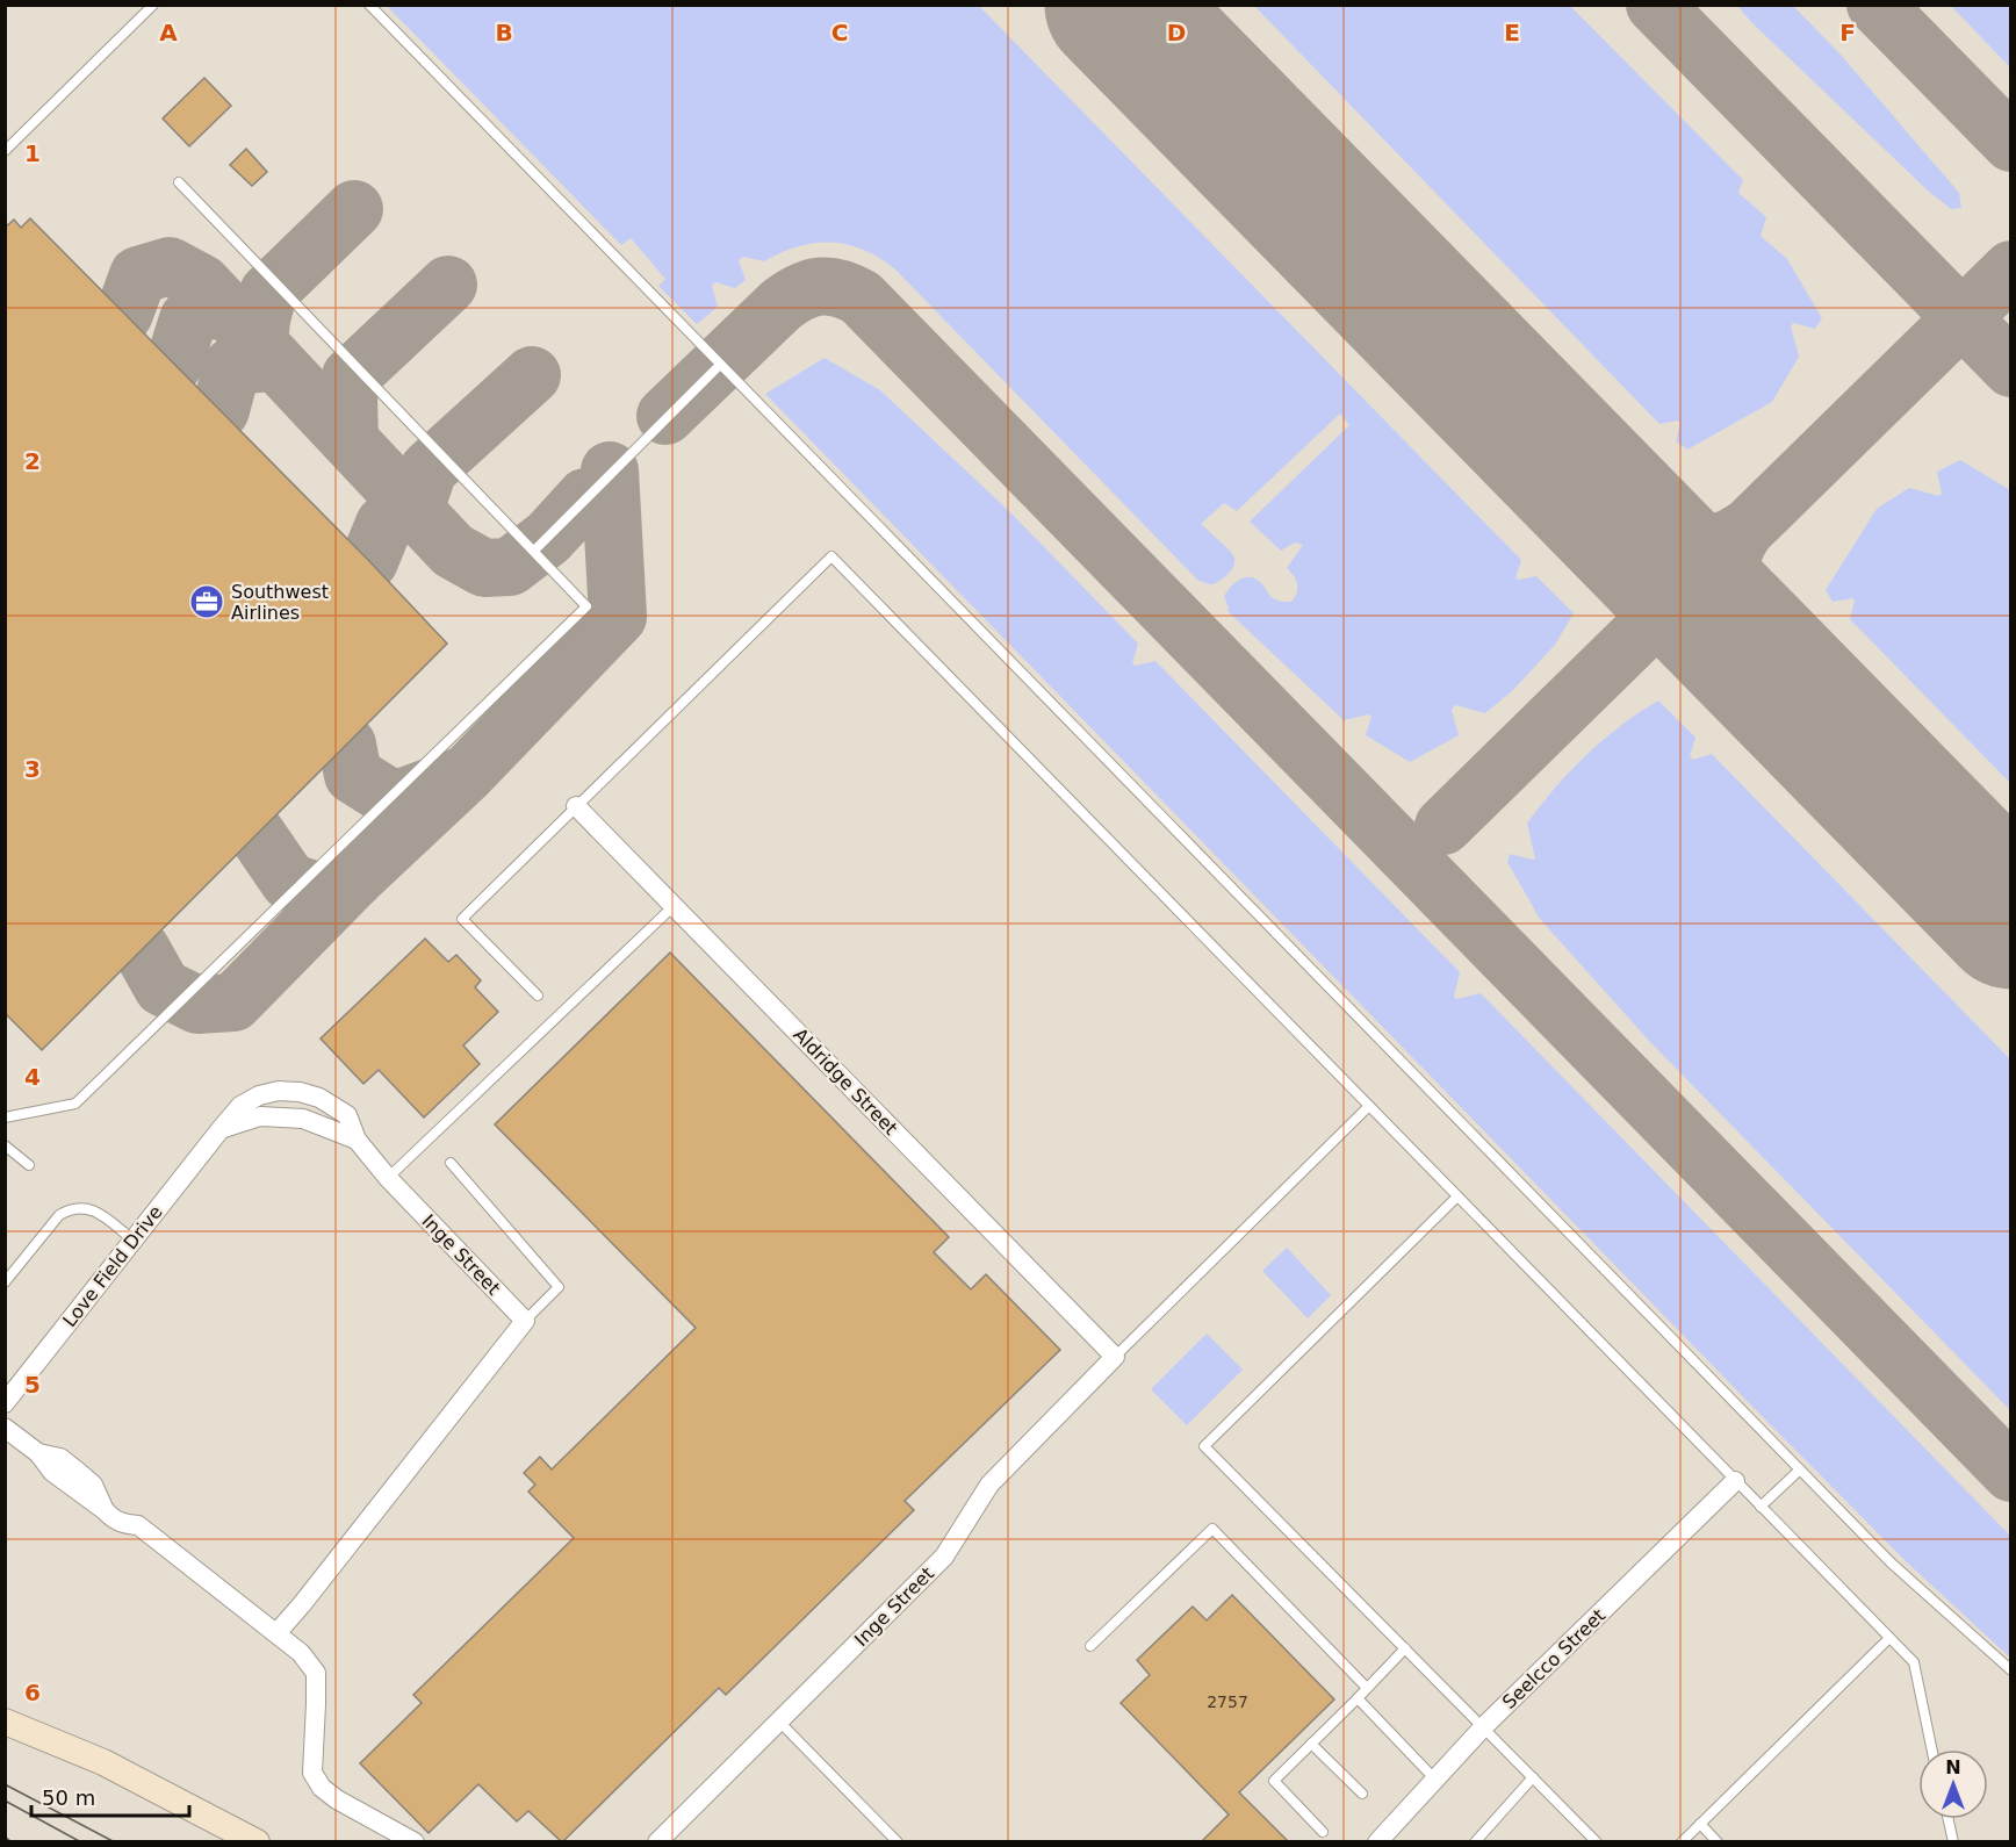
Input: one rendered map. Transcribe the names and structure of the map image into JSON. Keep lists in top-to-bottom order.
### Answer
{
  "streets": {
    "street": [
      "Aldridge Street",
      "Inge Street",
      "Love Field Drive",
      "Seelcco Street"
    ]
  },
  "crossings": [
    ["Aldridge Street", "Inge Street"],
    ["Inge Street", "Love Field Drive"]
  ],
  "places": {
    "office": ["Southwest Airlines"]
  },
  "house_numbers": ["2757"],
  "scale_bar": "50 m",
  "north": "top",
  "grid": {
    "columns": [
      "A",
      "B",
      "C",
      "D",
      "E",
      "F"
    ],
    "rows": [
      "1",
      "2",
      "3",
      "4",
      "5",
      "6"
    ]
  }
}
